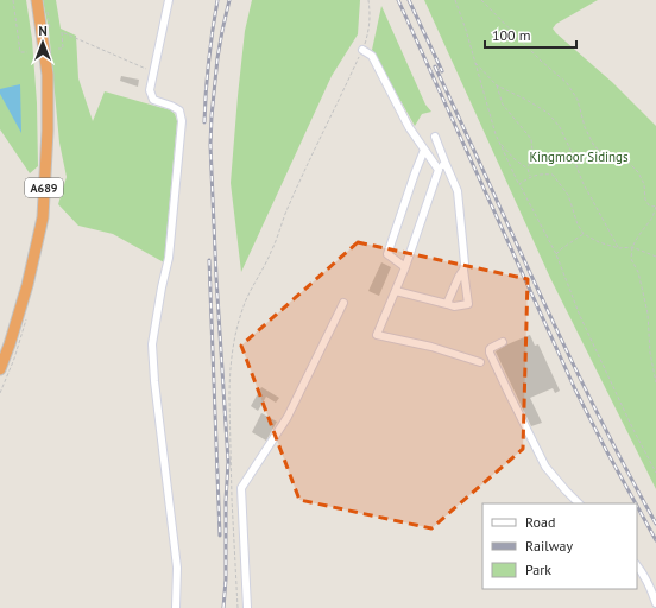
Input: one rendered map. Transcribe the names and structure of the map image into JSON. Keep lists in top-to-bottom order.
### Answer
{
  "streets": {
    "highway": ["A689"]
  },
  "parks": ["Kingmoor Sidings"],
  "legend": ["Road", "Railway", "Park"],
  "scale_bar": "100 m",
  "north": "top"
}
